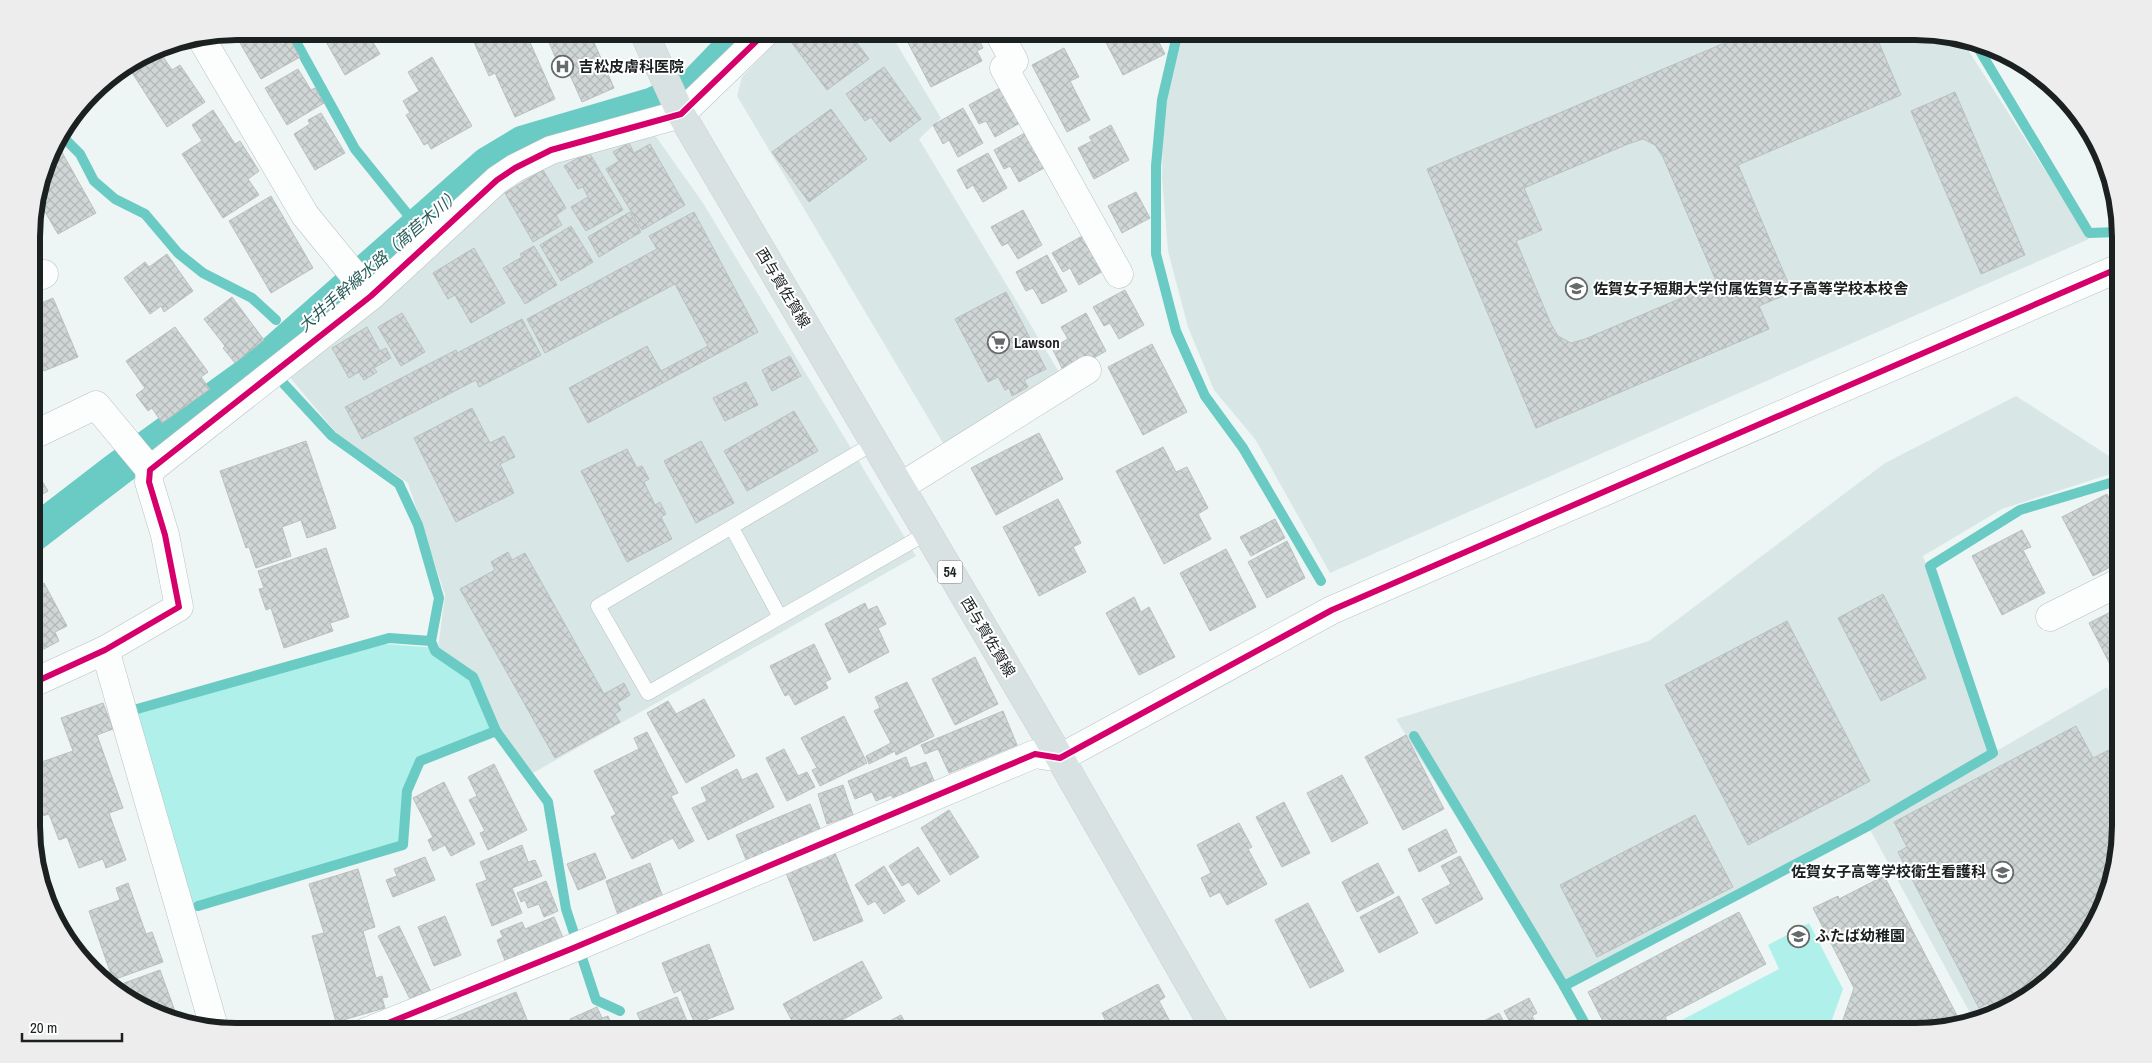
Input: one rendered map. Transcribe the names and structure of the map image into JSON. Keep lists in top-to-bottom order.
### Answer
{
  "streets": {
    "main road": ["西与賀佐賀線", "54"]
  },
  "crossings": [
    ["西与賀佐賀線", "54"]
  ],
  "water": ["大井手幹線水路（萵苣木川）"],
  "places": {
    "hospital": ["吉松皮膚科医院"],
    "school or university": ["佐賀女子短期大学付属佐賀女子高等学校本校舎", "佐賀女子高等学校衛生看護科", "ふたば幼稚園"],
    "supermarket": ["Lawson"]
  },
  "scale_bar": "20 m"
}
